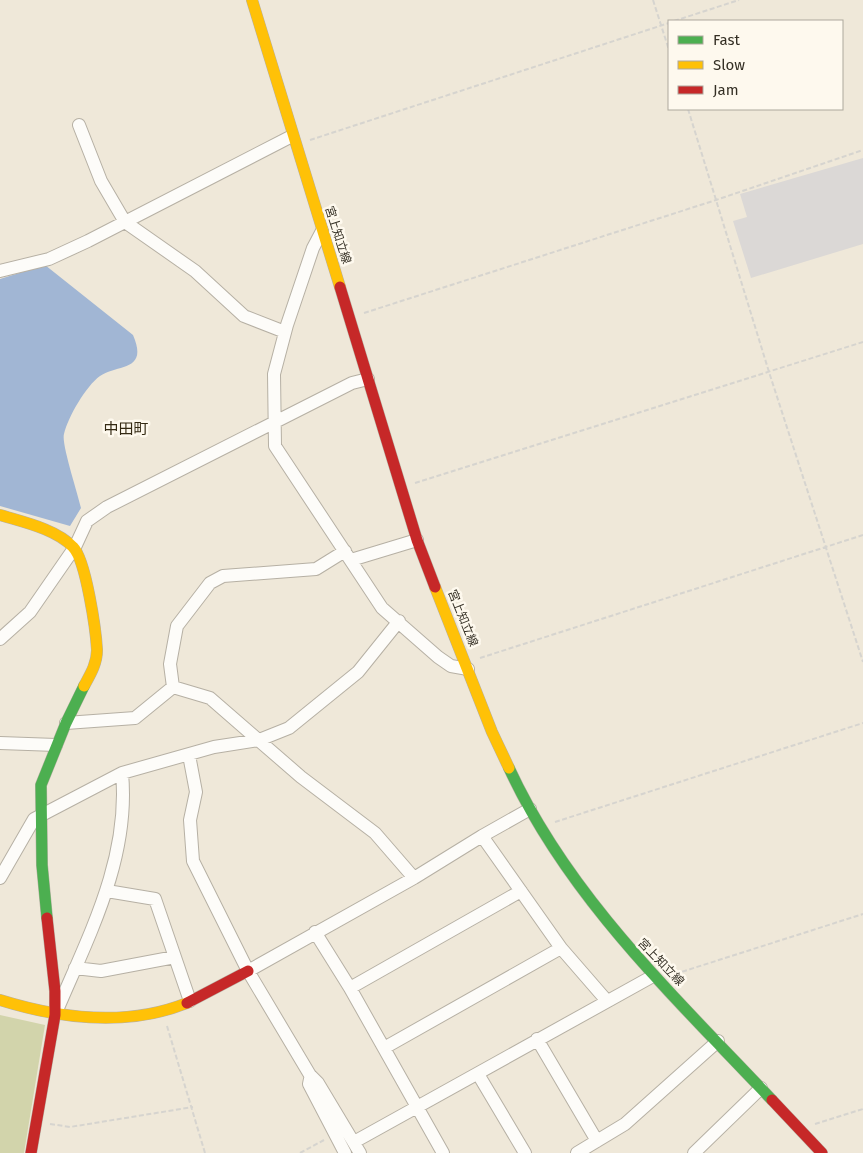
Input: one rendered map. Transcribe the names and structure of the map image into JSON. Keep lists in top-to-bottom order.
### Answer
{
  "streets": {
    "main road": ["宮上知立線"]
  },
  "districts": ["中田町"],
  "legend": ["Fast", "Slow", "Jam"]
}
